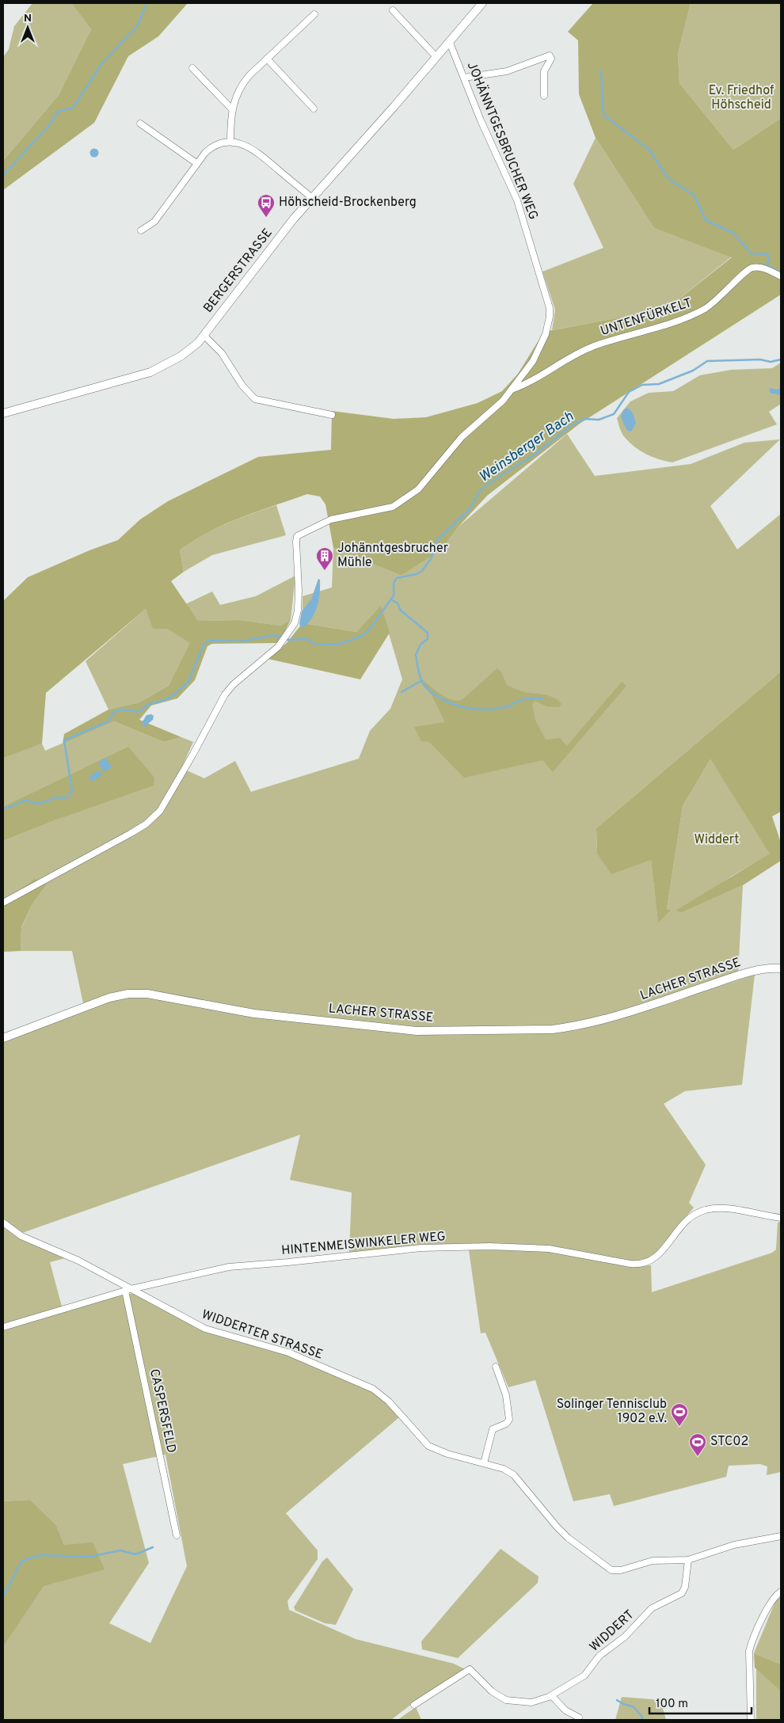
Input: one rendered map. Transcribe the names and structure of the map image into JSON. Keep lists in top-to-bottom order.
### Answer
{
  "streets": {
    "street": [
      "JOHÄNNTGESBRUCHER WEG",
      "BERGERSTRASSE",
      "UNTENFÜRKELT",
      "LACHER STRASSE",
      "HINTENMEISWINKELER WEG",
      "WIDDERTER STRASSE",
      "CASPERSFELD",
      "WIDDERT"
    ]
  },
  "crossings": [
    ["JOHÄNNTGESBRUCHER WEG", "BERGERSTRASSE"],
    ["JOHÄNNTGESBRUCHER WEG", "UNTENFÜRKELT"],
    ["HINTENMEISWINKELER WEG", "WIDDERTER STRASSE"],
    ["HINTENMEISWINKELER WEG", "CASPERSFELD"],
    ["WIDDERTER STRASSE", "CASPERSFELD"],
    ["WIDDERTER STRASSE", "WIDDERT"]
  ],
  "water": ["Weinsberger Bach"],
  "parks": ["Ev. Friedhof Höhscheid", "Widdert"],
  "places": {
    "bus stop": ["Höhscheid-Brockenberg"],
    "building": ["Johänntgesbrucher Mühle"],
    "sports": ["Solinger Tennisclub 1902 e.V.", "STC02"]
  },
  "scale_bar": "100 m",
  "north": "top"
}
